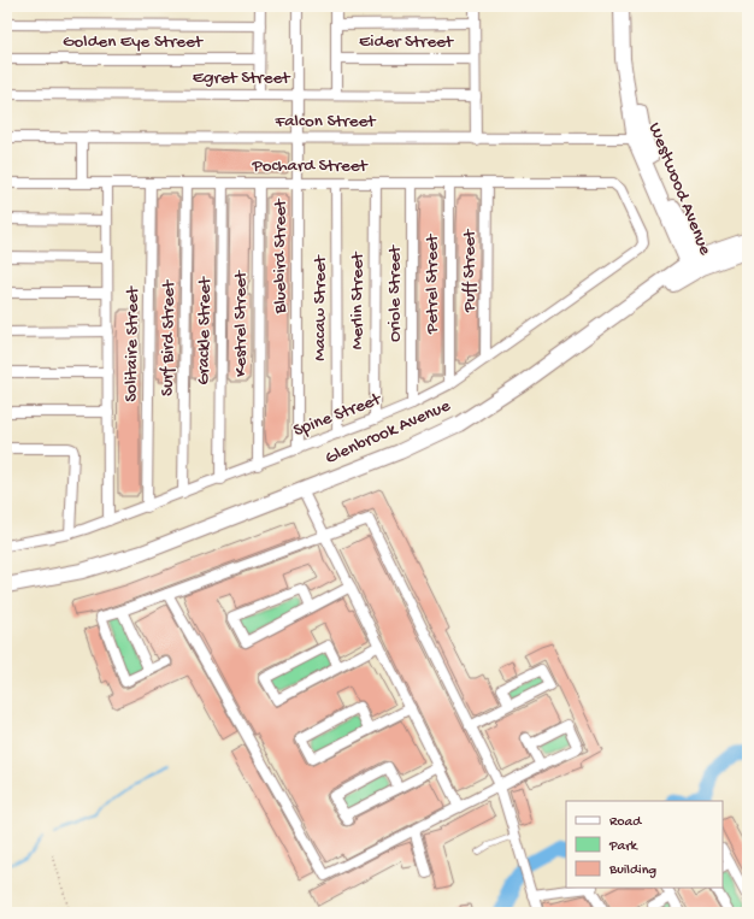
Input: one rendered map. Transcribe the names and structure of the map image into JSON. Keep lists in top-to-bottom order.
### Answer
{
  "streets": {
    "street": [
      "Golden Eye Street",
      "Eider Street",
      "Egret Street",
      "Falcon Street",
      "Pochard Street",
      "Westwood Avenue",
      "Bluebird Street",
      "Puff Street",
      "Petrel Street",
      "Oriole Street",
      "Merlin Street",
      "Macaw Street",
      "Kestrel Street",
      "Grackle Street",
      "Surf Bird Street",
      "Solitaire Street",
      "Spine Street",
      "Glenbrook Avenue"
    ]
  },
  "crossings": [
    ["Egret Street", "Bluebird Street"],
    ["Falcon Street", "Westwood Avenue"],
    ["Falcon Street", "Bluebird Street"],
    ["Pochard Street", "Bluebird Street"],
    ["Pochard Street", "Puff Street"],
    ["Pochard Street", "Petrel Street"],
    ["Pochard Street", "Oriole Street"],
    ["Pochard Street", "Merlin Street"],
    ["Pochard Street", "Macaw Street"],
    ["Pochard Street", "Kestrel Street"],
    ["Pochard Street", "Grackle Street"],
    ["Pochard Street", "Surf Bird Street"],
    ["Pochard Street", "Solitaire Street"],
    ["Pochard Street", "Spine Street"],
    ["Westwood Avenue", "Glenbrook Avenue"],
    ["Bluebird Street", "Spine Street"],
    ["Puff Street", "Spine Street"],
    ["Petrel Street", "Spine Street"],
    ["Oriole Street", "Spine Street"],
    ["Merlin Street", "Spine Street"],
    ["Macaw Street", "Spine Street"],
    ["Kestrel Street", "Spine Street"],
    ["Grackle Street", "Spine Street"],
    ["Surf Bird Street", "Spine Street"],
    ["Solitaire Street", "Spine Street"]
  ],
  "legend": ["Road", "Park", "Building"]
}
